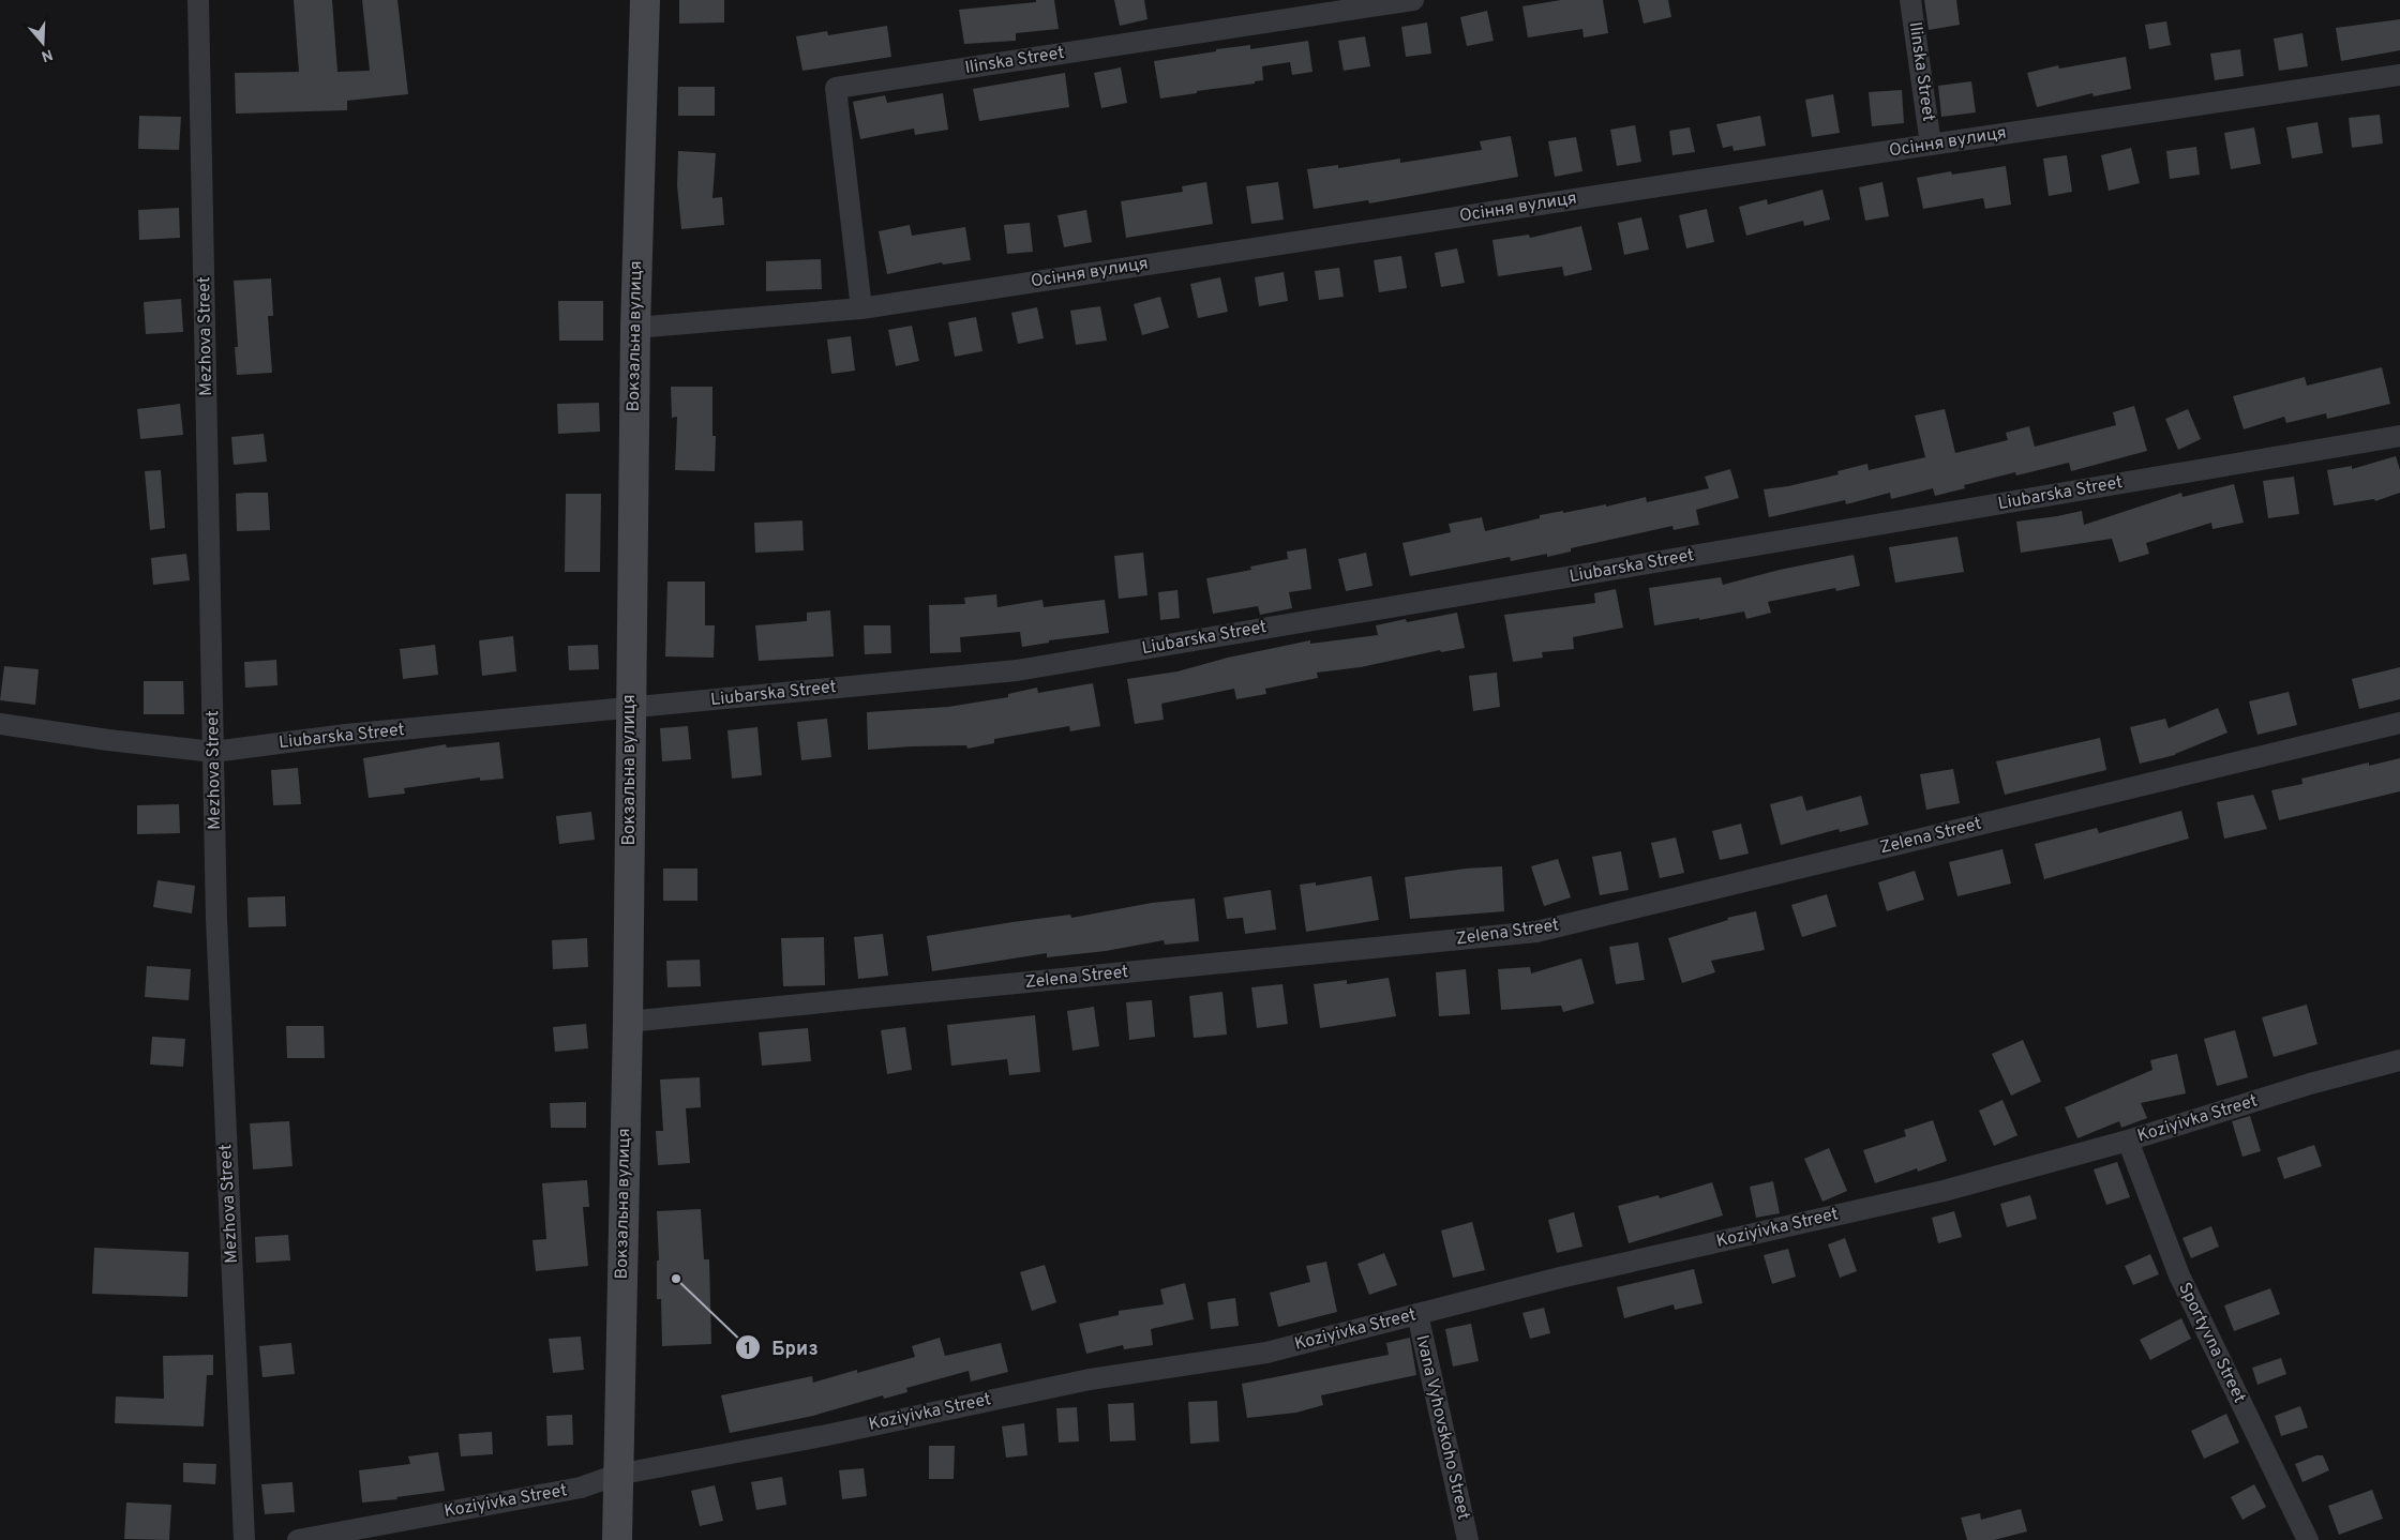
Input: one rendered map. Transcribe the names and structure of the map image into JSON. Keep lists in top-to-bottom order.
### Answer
{
  "streets": {
    "main road": ["Вокзальна вулиця"],
    "street": [
      "Ilinska Street",
      "Осіння вулиця",
      "Mezhova Street",
      "Liubarska Street",
      "Zelena Street",
      "Koziyivka Street",
      "Sportyvna Street",
      "Ivana Vyhovskoho Street"
    ]
  },
  "crossings": [
    ["Ilinska Street", "Осіння вулиця"],
    ["Осіння вулиця", "Вокзальна вулиця"],
    ["Mezhova Street", "Liubarska Street"],
    ["Вокзальна вулиця", "Liubarska Street"],
    ["Вокзальна вулиця", "Zelena Street"],
    ["Вокзальна вулиця", "Koziyivka Street"],
    ["Koziyivka Street", "Sportyvna Street"],
    ["Koziyivka Street", "Ivana Vyhovskoho Street"]
  ],
  "places": ["Бриз"],
  "north": "bottom"
}
